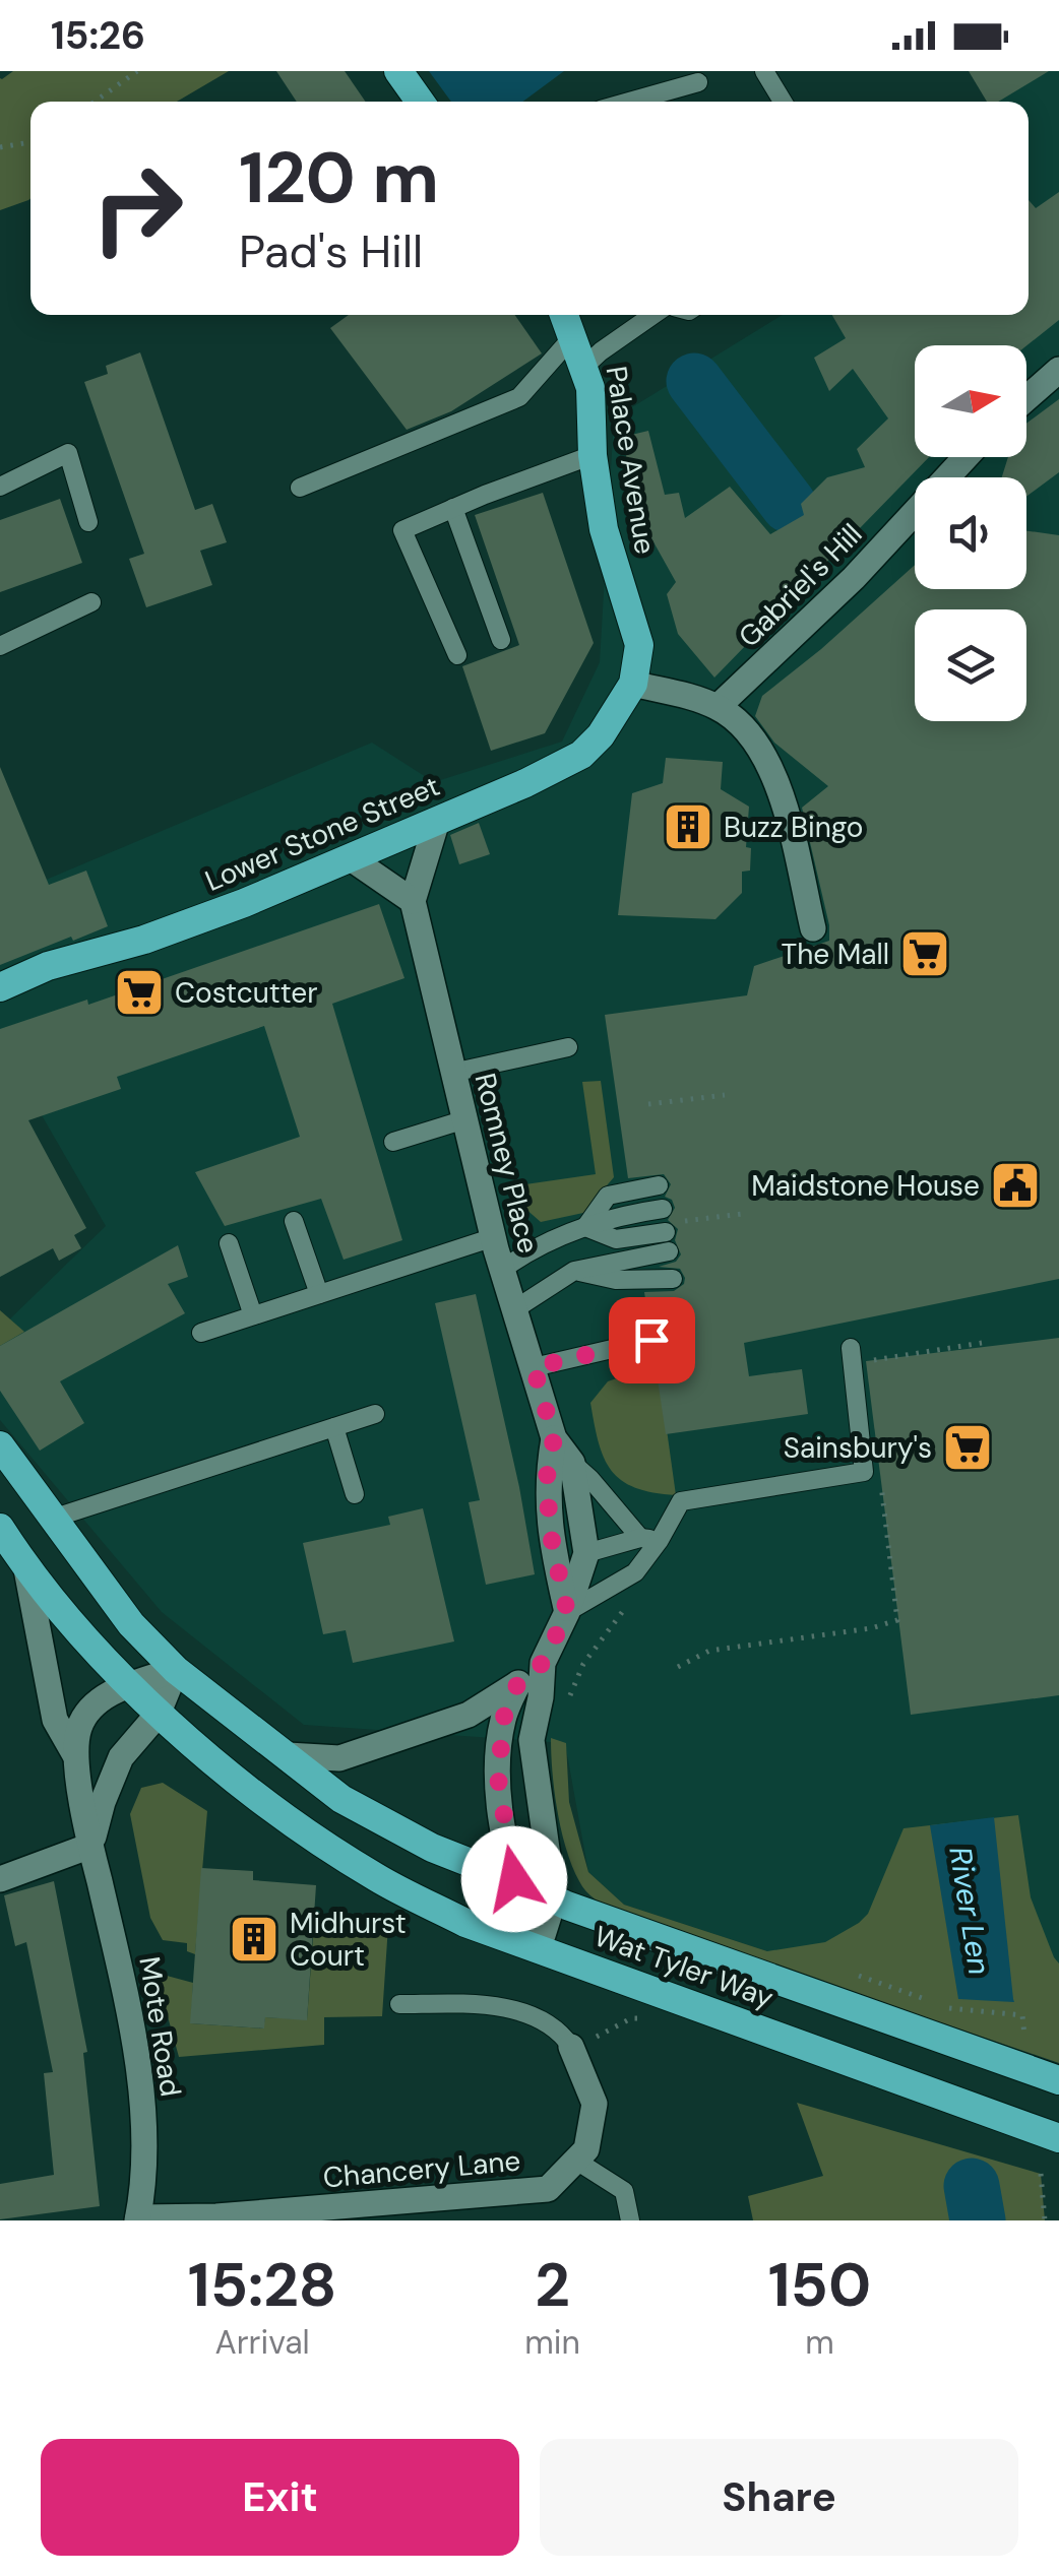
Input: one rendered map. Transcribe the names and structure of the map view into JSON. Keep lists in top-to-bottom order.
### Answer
{
  "streets": {
    "highway": [
      "Palace Avenue",
      "Lower Stone Street",
      "Wat Tyler Way",
      "Mote Road"
    ],
    "street": ["Gabriel's Hill", "Romney Place", "Chancery Lane"]
  },
  "crossings": [
    ["Palace Avenue", "Lower Stone Street"],
    ["Lower Stone Street", "Romney Place"],
    ["Romney Place", "Wat Tyler Way"],
    ["Wat Tyler Way", "Mote Road"],
    ["Mote Road", "Chancery Lane"]
  ],
  "water": ["River Len"],
  "places": {
    "building": ["Buzz Bingo", "Midhurst Court"],
    "supermarket": ["The Mall", "Costcutter", "Sainsbury's"],
    "public building": ["Maidstone House"]
  },
  "north": "right",
  "page": {
    "status": "15:26",
    "turn": ["120 m", "Pad's Hill"],
    "eta": [
      "15:28",
      "Arrival",
      "2",
      "min",
      "150",
      "m"
    ],
    "buttons": ["Exit", "Share"]
  }
}
